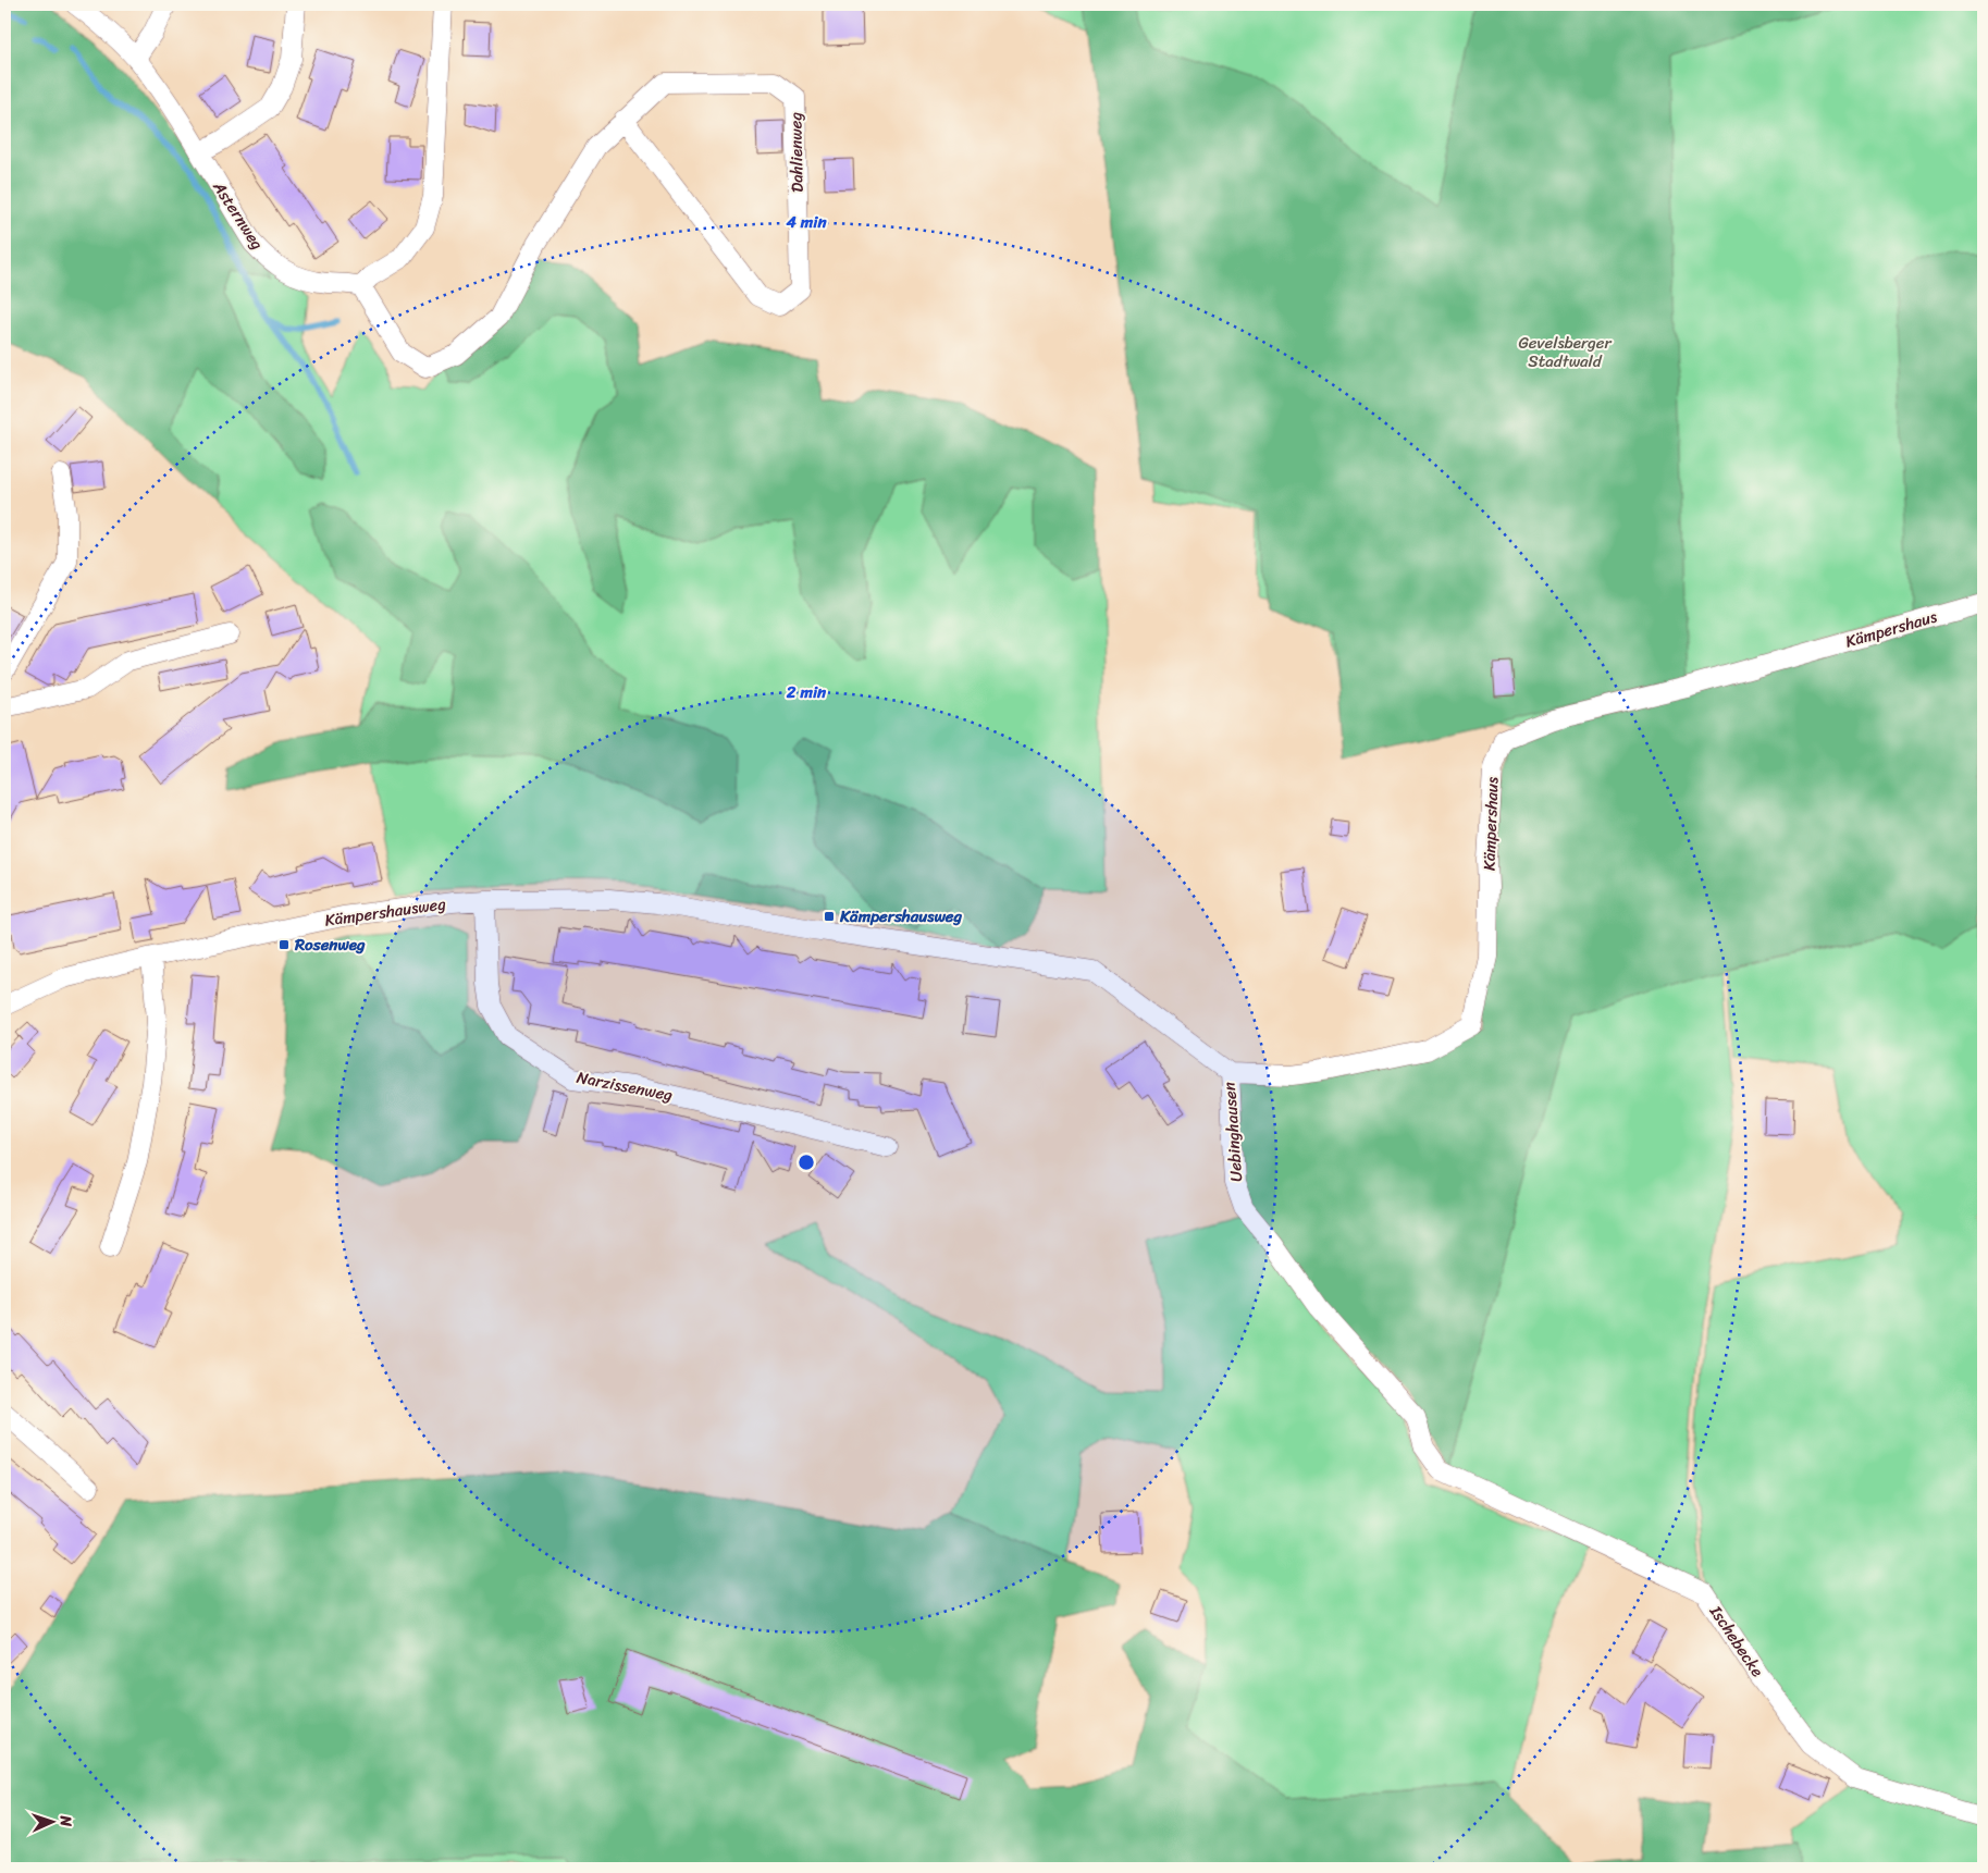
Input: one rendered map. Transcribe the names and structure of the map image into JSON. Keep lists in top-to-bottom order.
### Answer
{
  "streets": {
    "street": [
      "Dahlienweg",
      "Asternweg",
      "Kämpershaus",
      "Kämpershausweg",
      "Narzissenweg",
      "Uebinghausen",
      "Ischebecke"
    ]
  },
  "crossings": [
    ["Dahlienweg", "Asternweg"],
    ["Kämpershaus", "Kämpershausweg"],
    ["Kämpershaus", "Uebinghausen"],
    ["Kämpershausweg", "Narzissenweg"],
    ["Kämpershausweg", "Uebinghausen"],
    ["Uebinghausen", "Ischebecke"]
  ],
  "parks": ["Gevelsberger Stadtwald"],
  "places": {
    "transit": ["Kämpershausweg", "Rosenweg"]
  },
  "north": "right",
  "rings": ["4 min", "2 min"]
}
